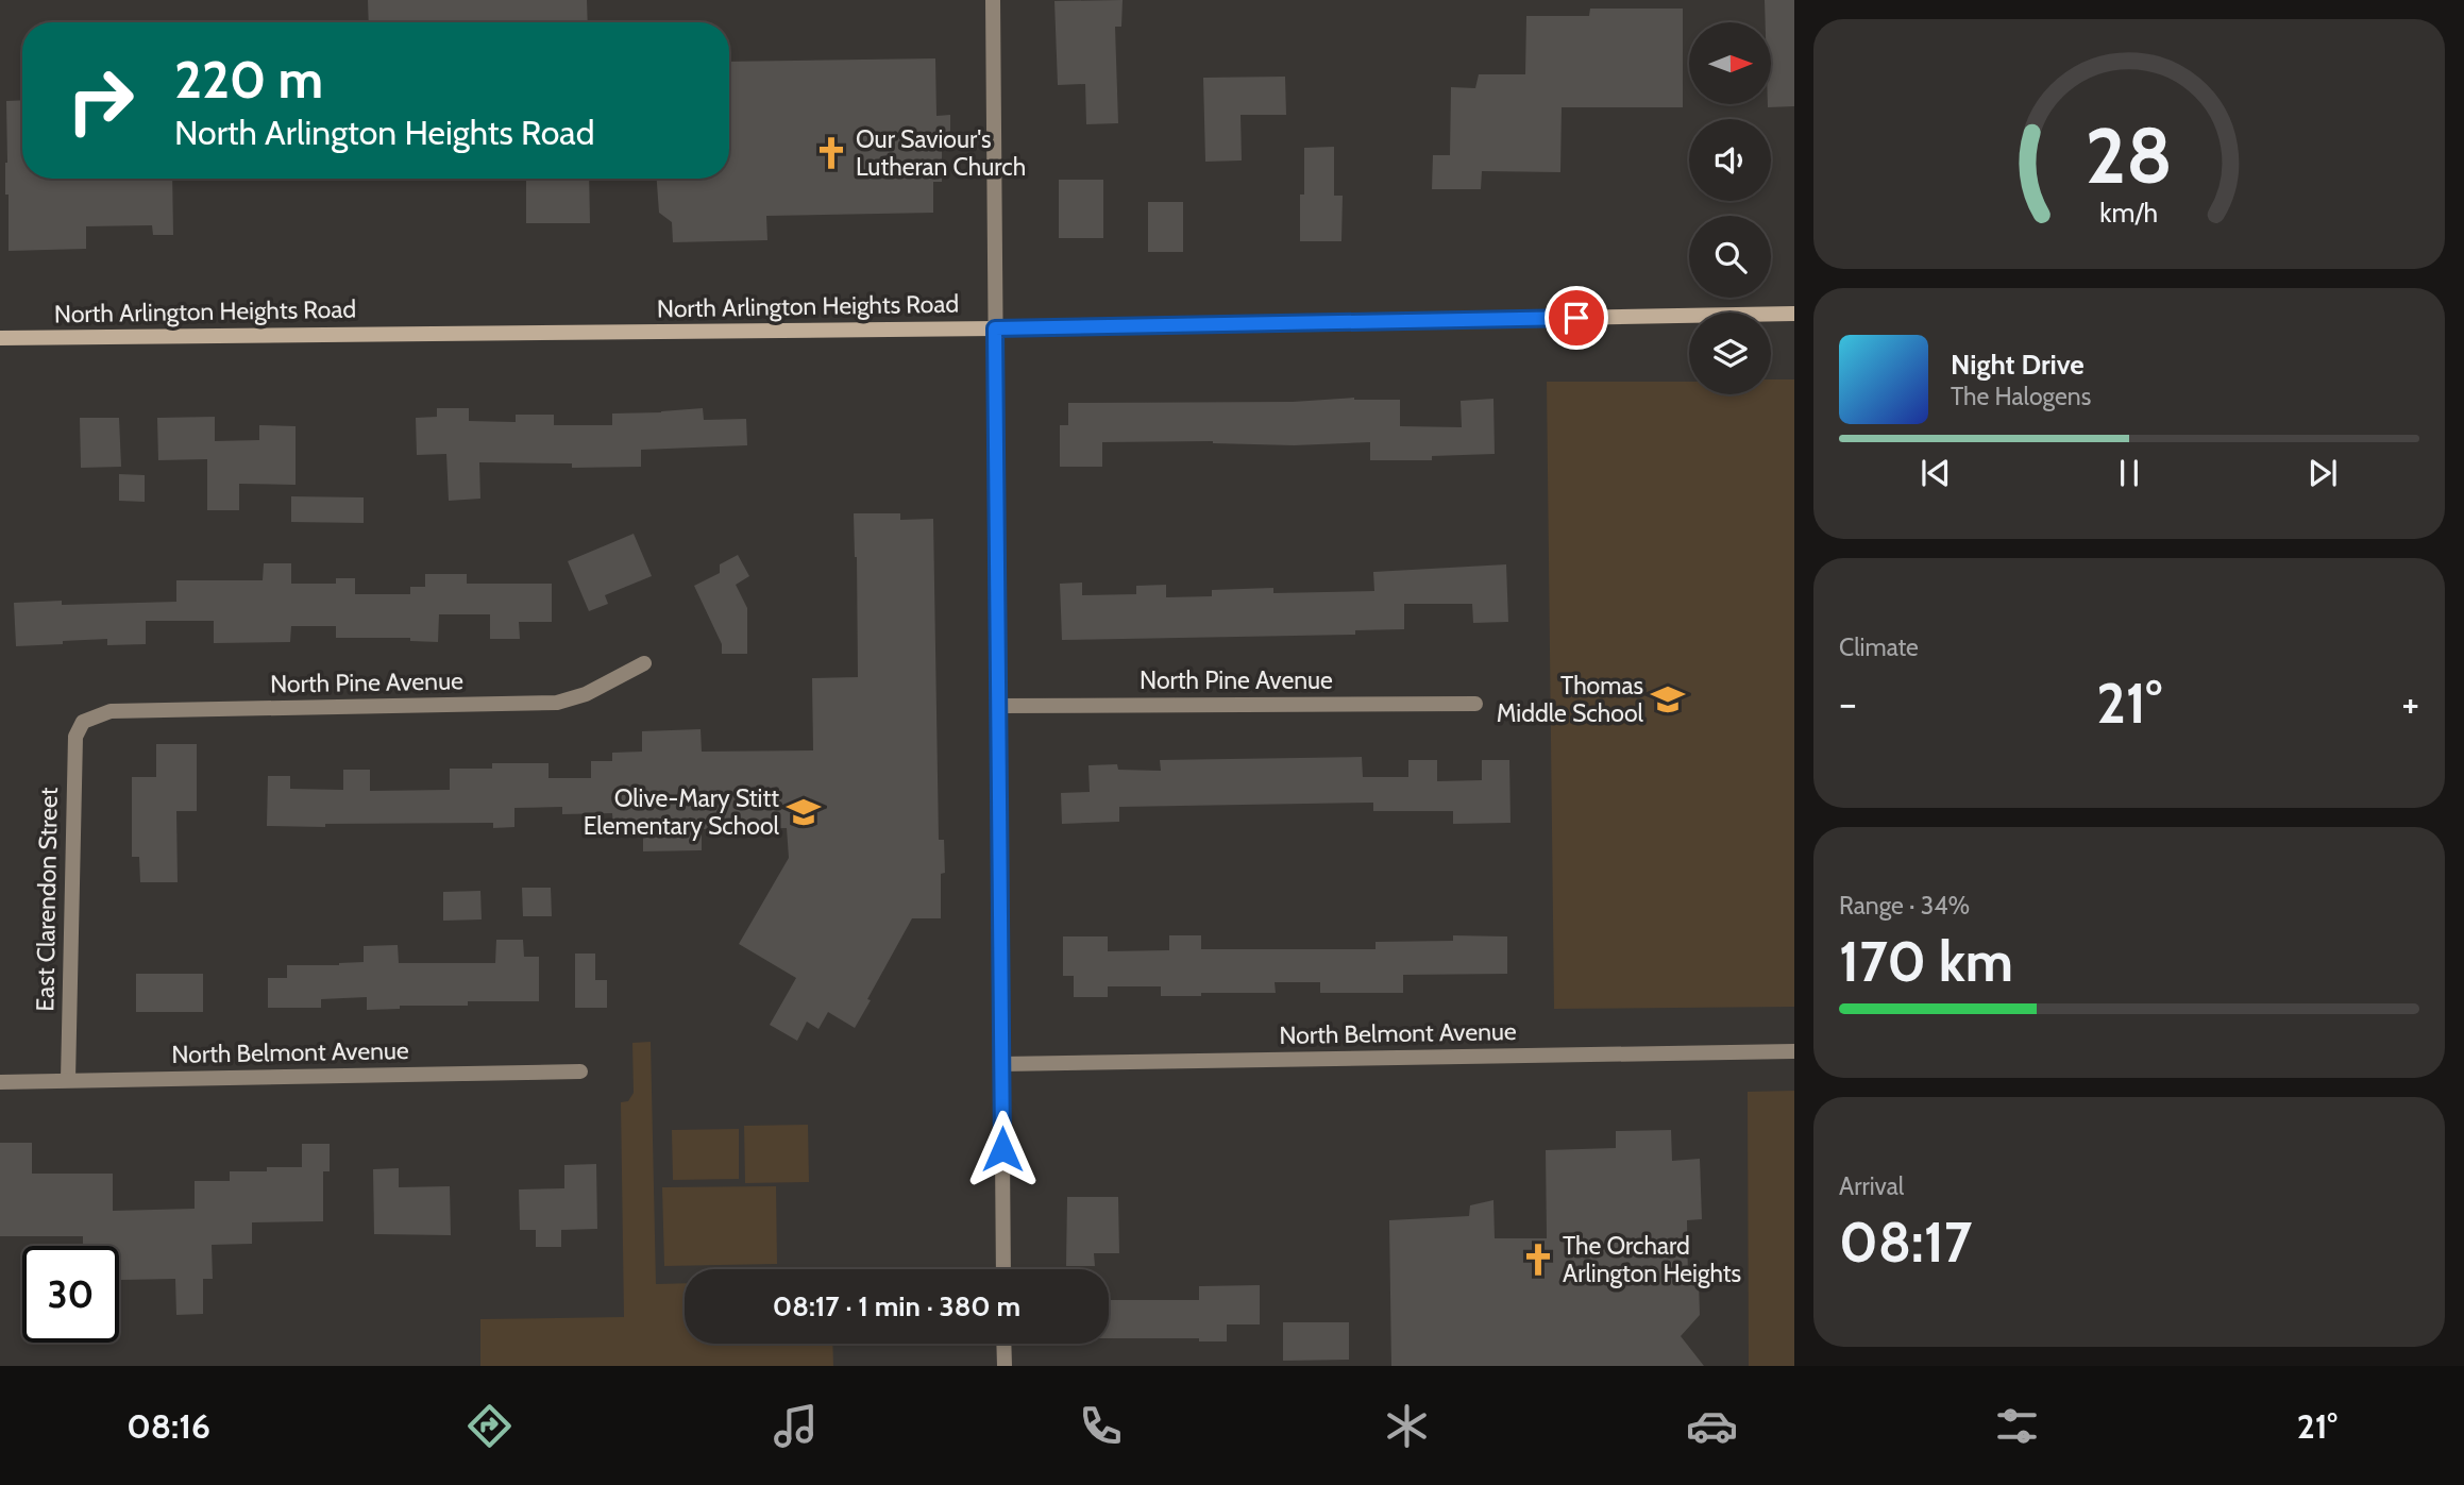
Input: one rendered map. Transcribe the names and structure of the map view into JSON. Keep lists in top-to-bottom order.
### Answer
{
  "streets": {
    "main road": ["North Arlington Heights Road"],
    "street": ["North Pine Avenue", "East Clarendon Street", "North Belmont Avenue"]
  },
  "crossings": [
    ["North Pine Avenue", "East Clarendon Street"],
    ["East Clarendon Street", "North Belmont Avenue"]
  ],
  "places": {
    "church": ["Our Saviour's Lutheran Church", "The Orchard Arlington Heights"],
    "school or university": ["Thomas Middle School", "Olive-Mary Stitt Elementary School"]
  },
  "north": "right",
  "page": {
    "turn": ["220 m", "North Arlington Heights Road"],
    "song": ["Night Drive", "The Halogens"],
    "tile": [
      "Climate",
      ["Range · 34%", "170 km"],
      ["Arrival", "08:17"]
    ],
    "heat": ["−", "21°", "+"],
    "limit": "30",
    "trip": "08:17 · 1 min · 380 m",
    "tabs": ["08:16", "21°"],
    "gauge": ["28", "km/h"]
  }
}
